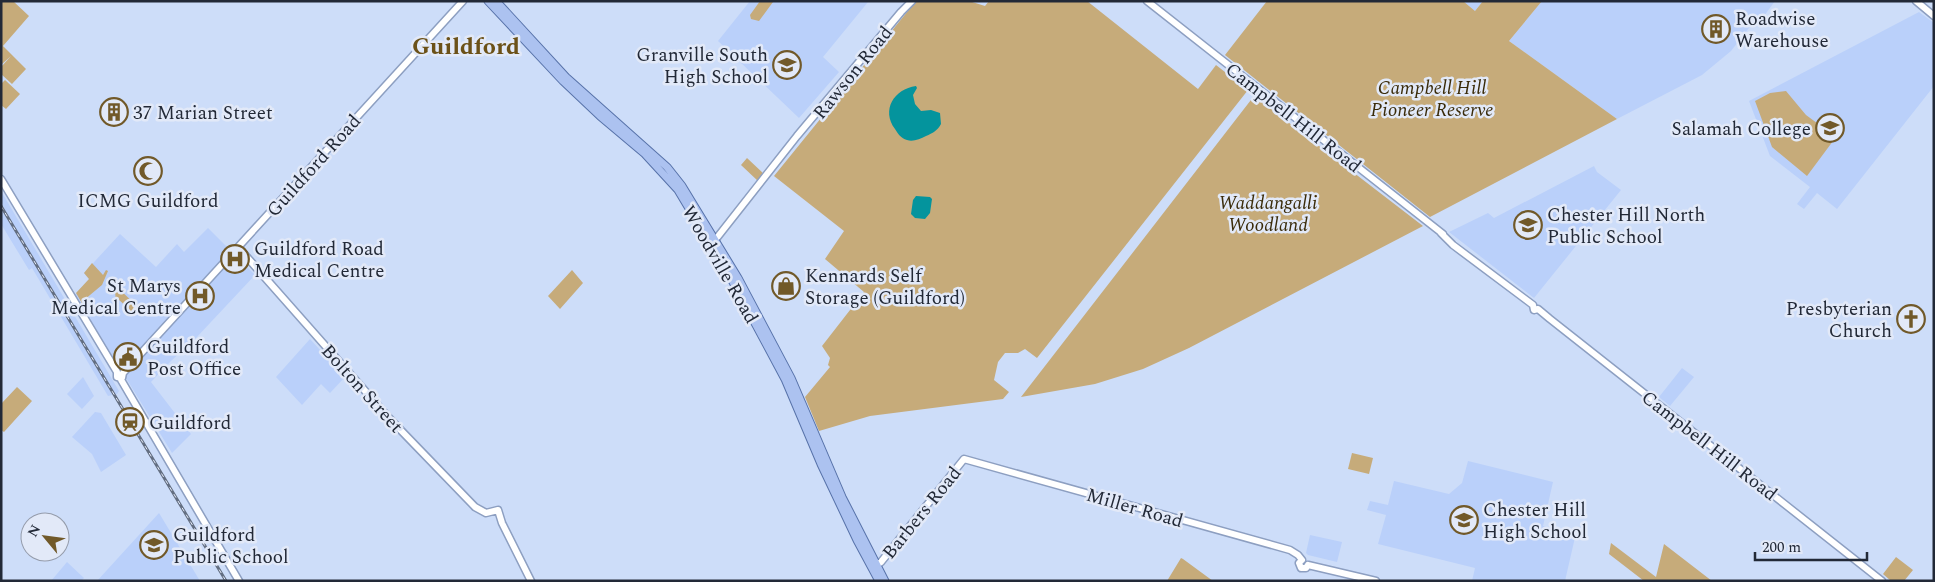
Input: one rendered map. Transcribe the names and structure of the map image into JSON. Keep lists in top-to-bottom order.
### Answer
{
  "streets": {
    "main road": ["Woodville Road"],
    "street": [
      "Rawson Road",
      "Campbell Hill Road",
      "Guildford Road",
      "Bolton Street",
      "Miller Road",
      "Barbers Road"
    ]
  },
  "crossings": [
    ["Rawson Road", "Woodville Road"],
    ["Guildford Road", "Bolton Street"],
    ["Woodville Road", "Barbers Road"],
    ["Miller Road", "Barbers Road"]
  ],
  "districts": ["Guildford"],
  "parks": ["Campbell Hill Pioneer Reserve", "Waddangalli Woodland"],
  "places": {
    "building": ["Roadwise Warehouse", "37 Marian Street"],
    "school or university": [
      "Granville South High School",
      "Salamah College",
      "Chester Hill North Public School",
      "Chester Hill High School",
      "Guildford Public School"
    ],
    "mosque": ["ICMG Guildford"],
    "hospital": ["Guildford Road Medical Centre", "St Marys Medical Centre"],
    "shop": ["Kennards Self Storage (Guildford)"],
    "church": ["Presbyterian Church"],
    "public building": ["Guildford Post Office"],
    "station": ["Guildford"]
  },
  "scale_bar": "200 m",
  "north": "top left"
}
